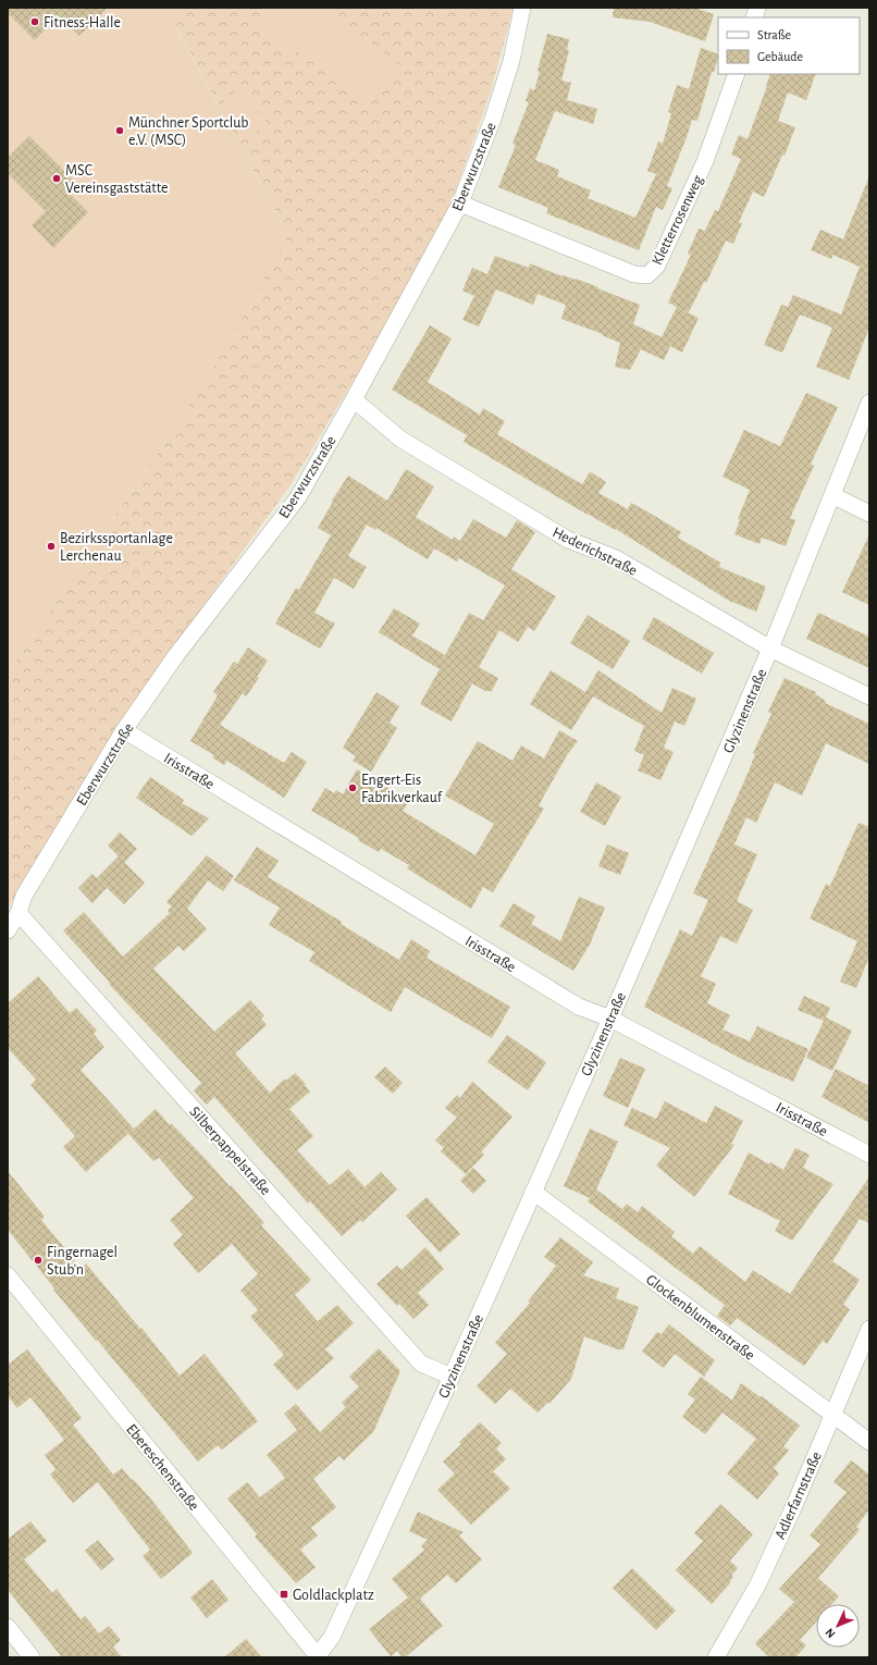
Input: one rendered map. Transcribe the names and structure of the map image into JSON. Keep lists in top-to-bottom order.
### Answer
{
  "streets": {
    "street": [
      "Eberwurzstraße",
      "Kletterrosenweg",
      "Hederichstraße",
      "Glyzinenstraße",
      "Irisstraße",
      "Silberpappelstraße",
      "Glockenblumenstraße",
      "Ebereschenstraße",
      "Adlerfarnstraße"
    ]
  },
  "crossings": [
    ["Eberwurzstraße", "Kletterrosenweg"],
    ["Eberwurzstraße", "Hederichstraße"],
    ["Eberwurzstraße", "Irisstraße"],
    ["Eberwurzstraße", "Silberpappelstraße"],
    ["Hederichstraße", "Glyzinenstraße"],
    ["Glyzinenstraße", "Irisstraße"],
    ["Glyzinenstraße", "Silberpappelstraße"],
    ["Glyzinenstraße", "Glockenblumenstraße"],
    ["Glyzinenstraße", "Ebereschenstraße"],
    ["Glockenblumenstraße", "Adlerfarnstraße"]
  ],
  "places": {
    "other": [
      "Fitness-Halle",
      "Münchner Sportclub e.V. (MSC)",
      "MSC Vereinsgaststätte",
      "Bezirkssportanlage Lerchenau",
      "Engert-Eis Fabrikverkauf",
      "Fingernagel Stub'n"
    ],
    "transit": ["Goldlackplatz"]
  },
  "legend": ["Straße", "Gebäude"],
  "north": "bottom left"
}
